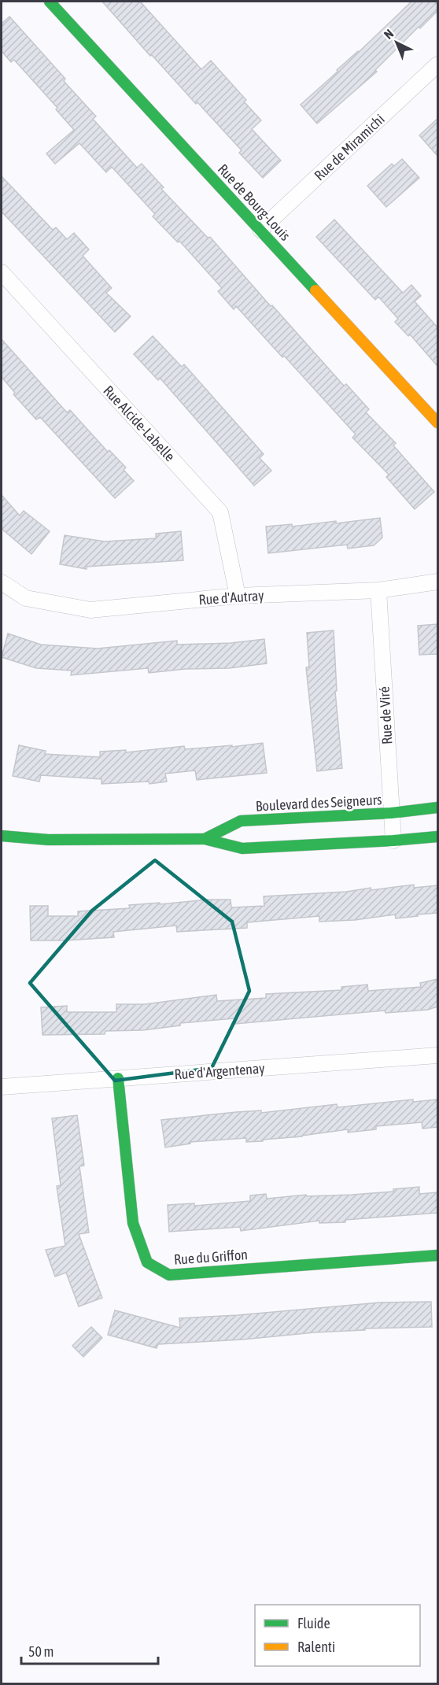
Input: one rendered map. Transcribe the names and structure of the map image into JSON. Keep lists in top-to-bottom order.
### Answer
{
  "streets": {
    "street": [
      "Rue de Miramichi",
      "Rue de Bourg-Louis",
      "Rue Alcide-Labelle",
      "Rue d'Autray",
      "Rue de Viré",
      "Boulevard des Seigneurs",
      "Rue d'Argentenay",
      "Rue du Griffon"
    ]
  },
  "crossings": [
    ["Rue de Miramichi", "Rue de Bourg-Louis"],
    ["Rue Alcide-Labelle", "Rue d'Autray"],
    ["Rue d'Autray", "Rue de Viré"],
    ["Rue de Viré", "Boulevard des Seigneurs"],
    ["Rue d'Argentenay", "Rue du Griffon"]
  ],
  "legend": ["Fluide", "Ralenti"],
  "scale_bar": "50 m",
  "north": "top left"
}
